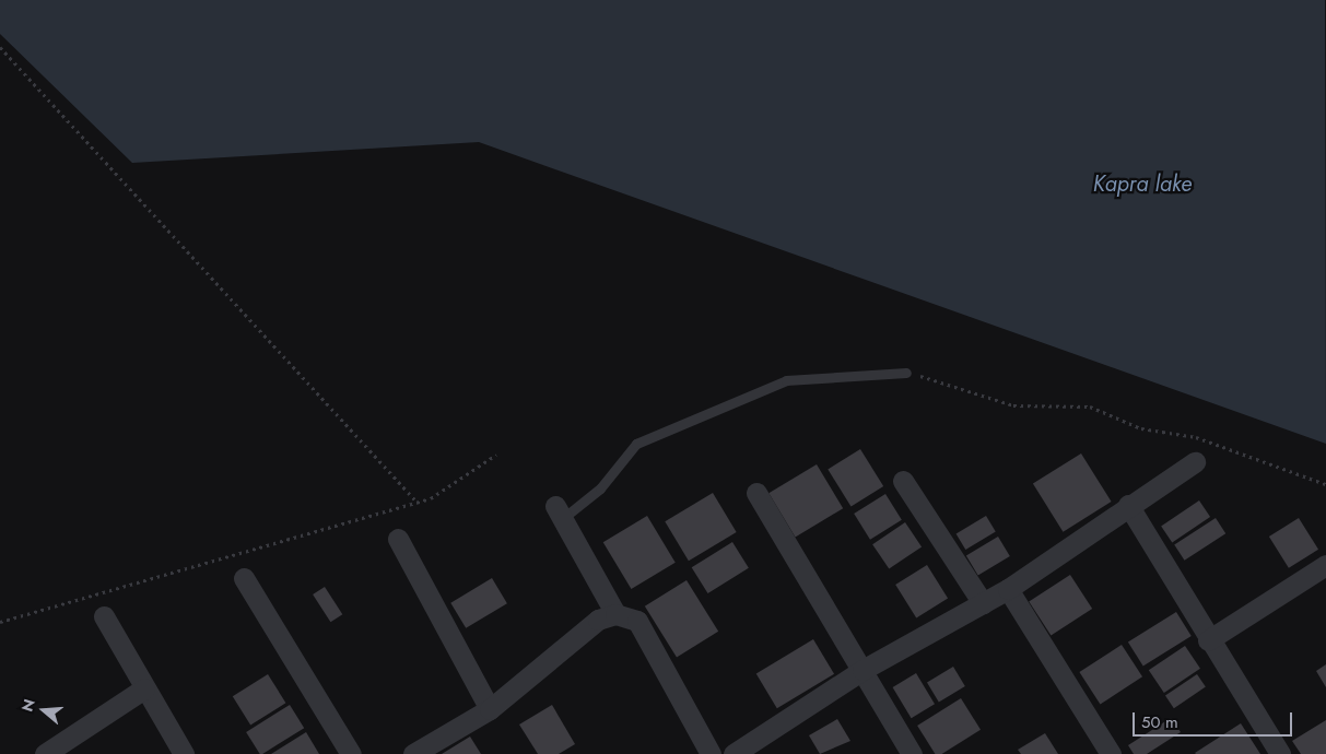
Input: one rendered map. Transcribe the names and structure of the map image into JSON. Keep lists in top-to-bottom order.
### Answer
{
  "water": ["Kapra lake"],
  "scale_bar": "50 m",
  "north": "left"
}
